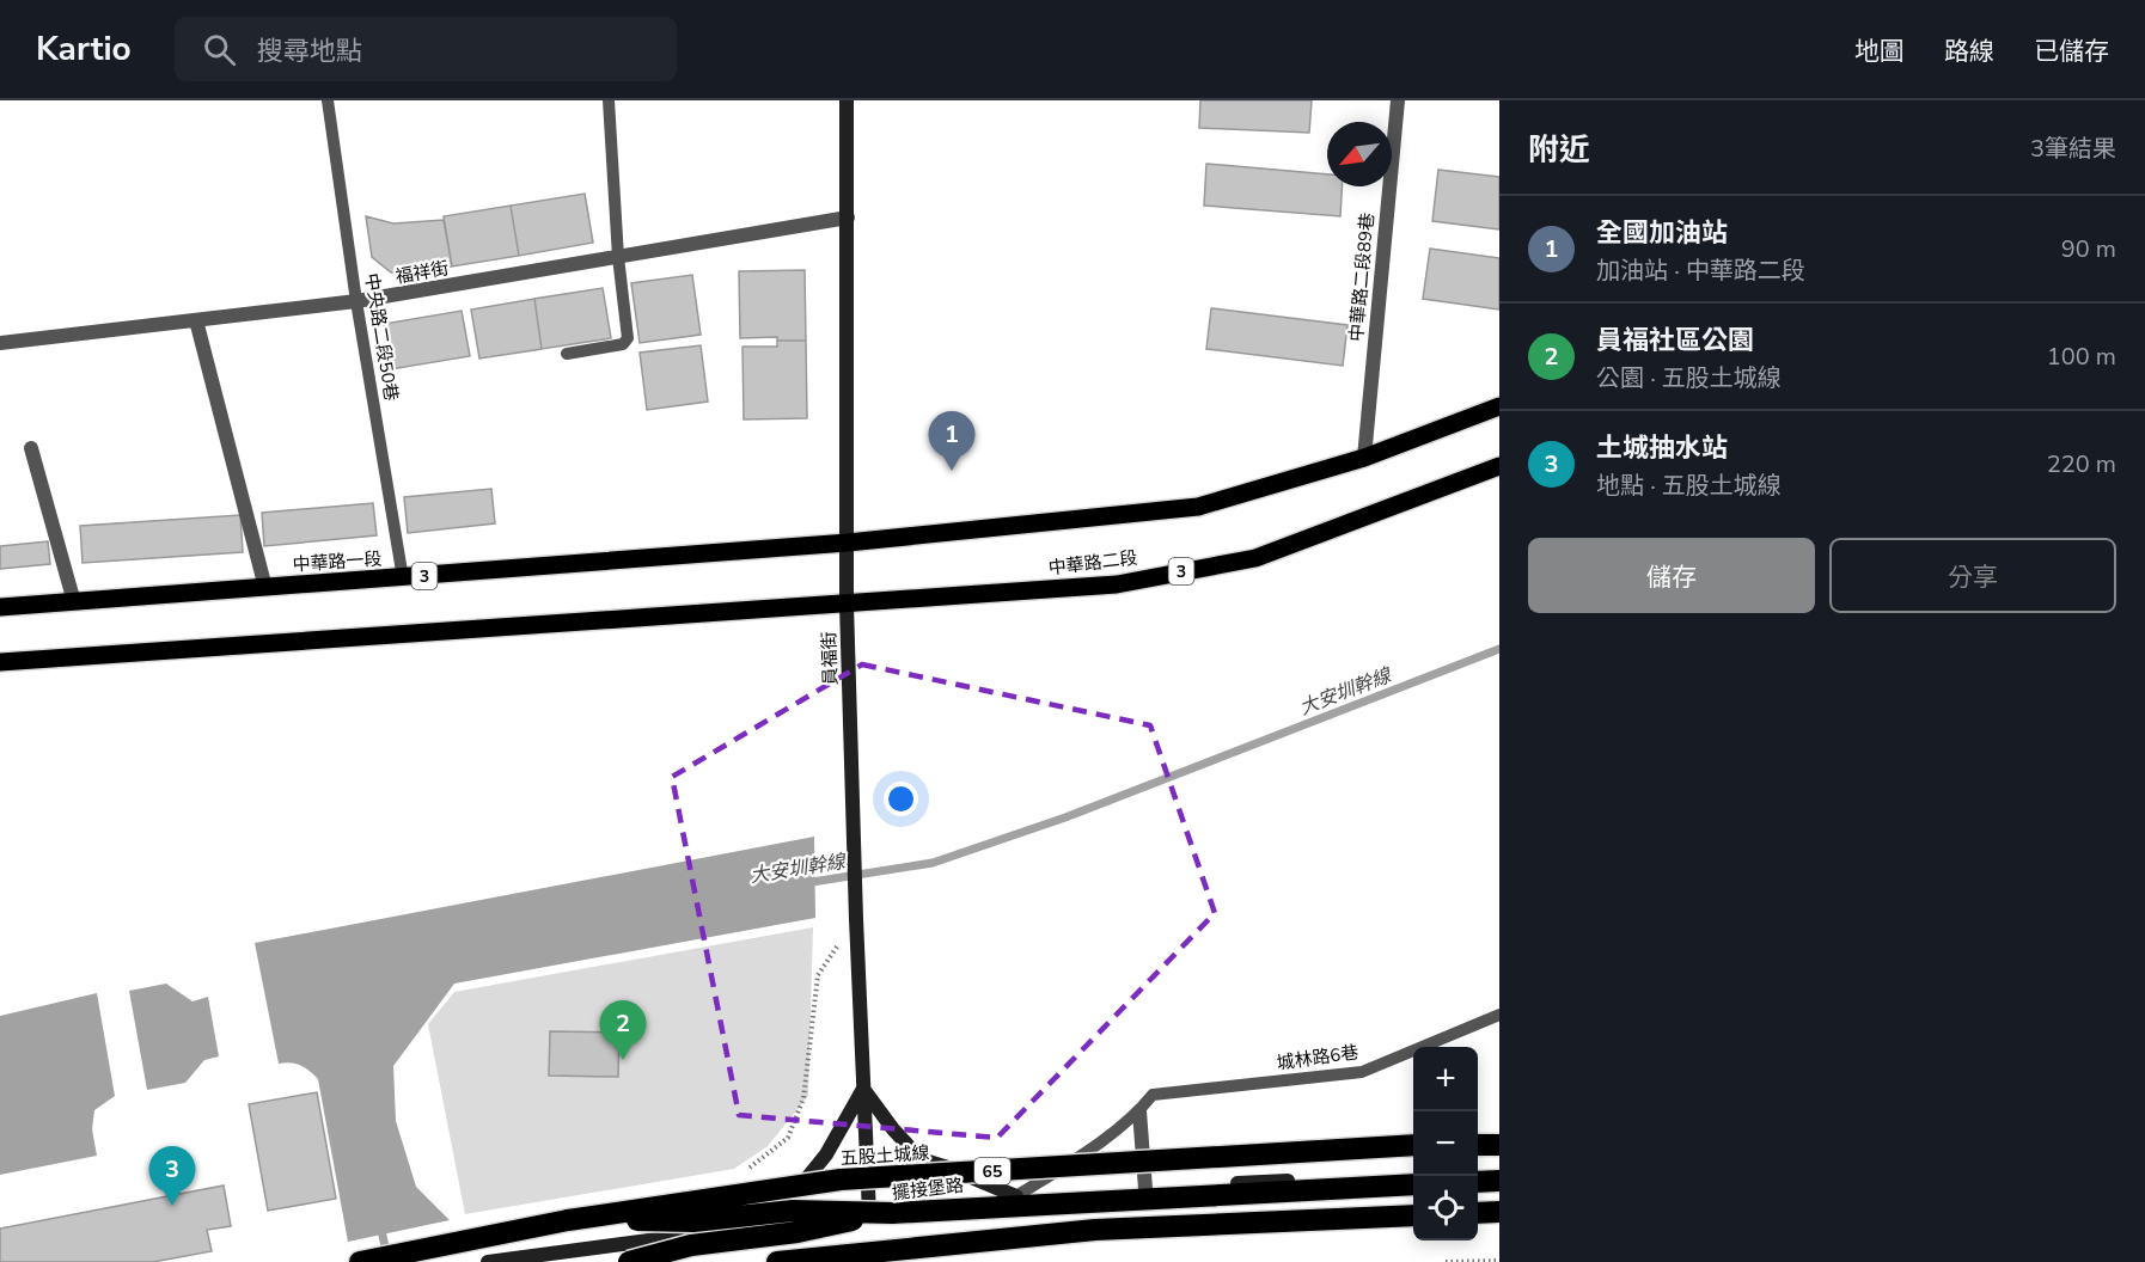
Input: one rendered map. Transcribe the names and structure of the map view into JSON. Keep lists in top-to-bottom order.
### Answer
{
  "streets": {
    "highway": ["五股土城線", "65"],
    "main road": ["中華路一段", "中華路二段", "3"],
    "street": [
      "福祥街",
      "中華路二段89巷",
      "員福街",
      "擺接堡路"
    ],
    "lane": ["中央路二段50巷", "城林路6巷"]
  },
  "crossings": [
    ["福祥街", "中央路二段50巷"],
    ["福祥街", "員福街"],
    ["中華路二段89巷", "3"],
    ["中央路二段50巷", "中華路一段"],
    ["中華路一段", "3"],
    ["中華路一段", "員福街"],
    ["中華路二段", "3"],
    ["中華路二段", "員福街"],
    ["3", "員福街"],
    ["員福街", "擺接堡路"],
    ["城林路6巷", "擺接堡路"]
  ],
  "water": ["大安圳幹線"],
  "north": "bottom left",
  "page": {
    "header": "Kartio",
    "search": "搜尋地點",
    "nav": ["地圖", "路線", "已儲存"],
    "heading": ["附近", "3筆結果"],
    "list": [
      {
        "mark": "1",
        "name": "全國加油站",
        "note": "加油站 · 中華路二段",
        "value": "90 m"
      },
      {
        "mark": "2",
        "name": "員福社區公園",
        "note": "公園 · 五股土城線",
        "value": "100 m"
      },
      {
        "mark": "3",
        "name": "土城抽水站",
        "note": "地點 · 五股土城線",
        "value": "220 m"
      }
    ],
    "pins": ["1", "2", "3"],
    "buttons": ["儲存", "分享"],
    "map_buttons": ["+", "−"]
  }
}
